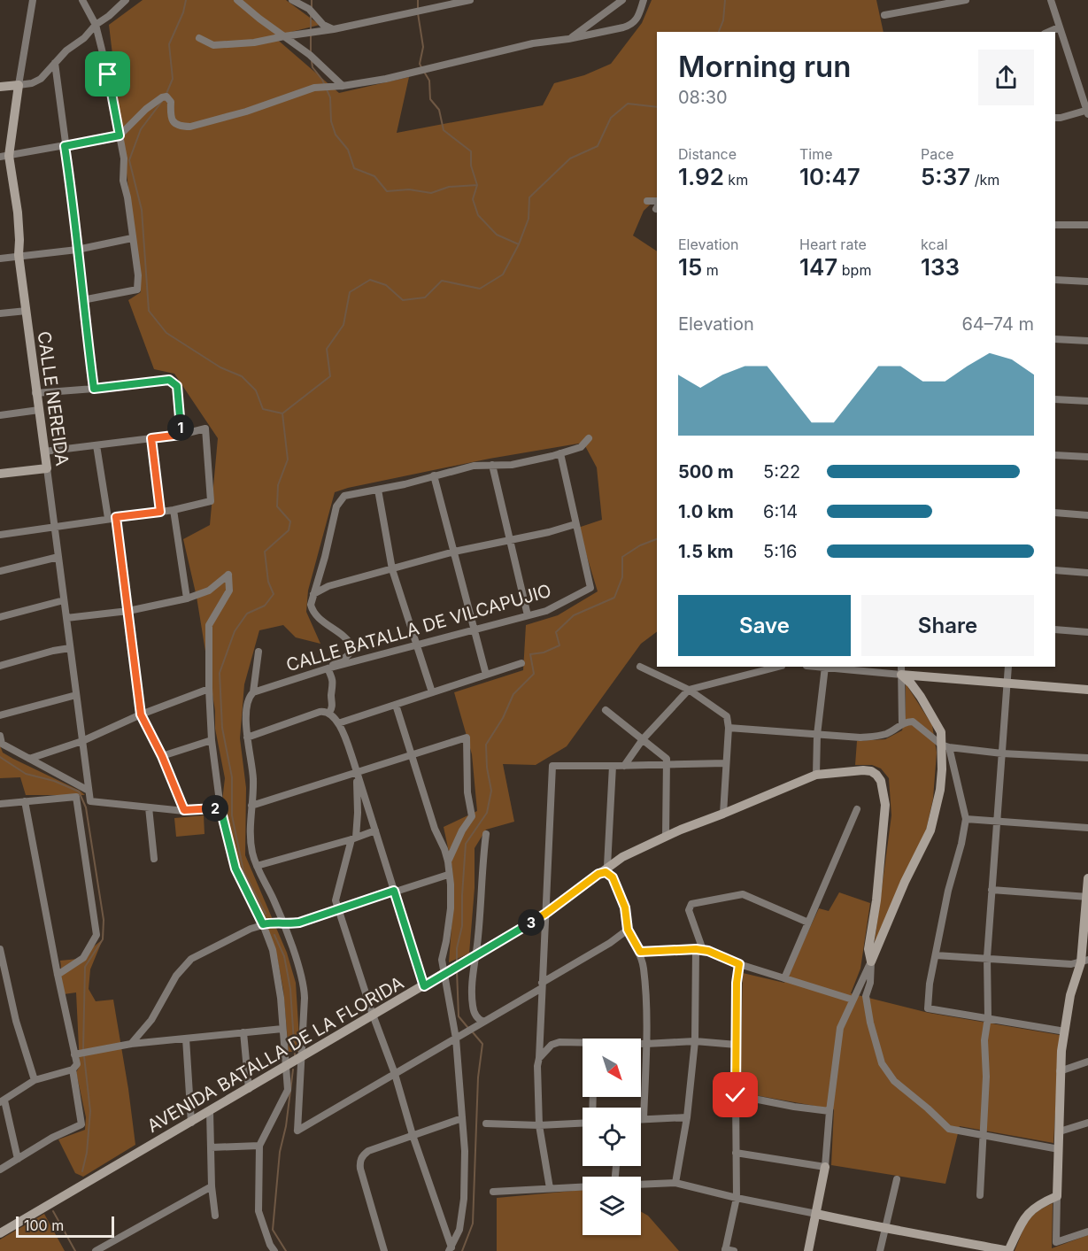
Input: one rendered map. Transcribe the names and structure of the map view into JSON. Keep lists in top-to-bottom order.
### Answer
{
  "streets": {
    "street": ["CALLE NEREIDA", "CALLE BATALLA DE VILCAPUJIO", "AVENIDA BATALLA DE LA FLORIDA"]
  },
  "scale_bar": "100 m",
  "north": "bottom right",
  "page": {
    "heading": ["Morning run", "08:30"],
    "stats": [
      ["Distance", "1.92 km"],
      ["Time", "10:47"],
      ["Pace", "5:37 /km"],
      ["Elevation", "15 m"],
      ["Heart rate", "147 bpm"],
      ["kcal", "133"]
    ],
    "chart": ["Elevation", "64–74 m"],
    "pins": ["1", "2", "3"],
    "list": [
      {
        "name": "500 m",
        "note": "5:22"
      },
      {
        "name": "1.0 km",
        "note": "6:14"
      },
      {
        "name": "1.5 km",
        "note": "5:16"
      }
    ],
    "buttons": ["Save", "Share"],
    "scale": "100 m"
  }
}
